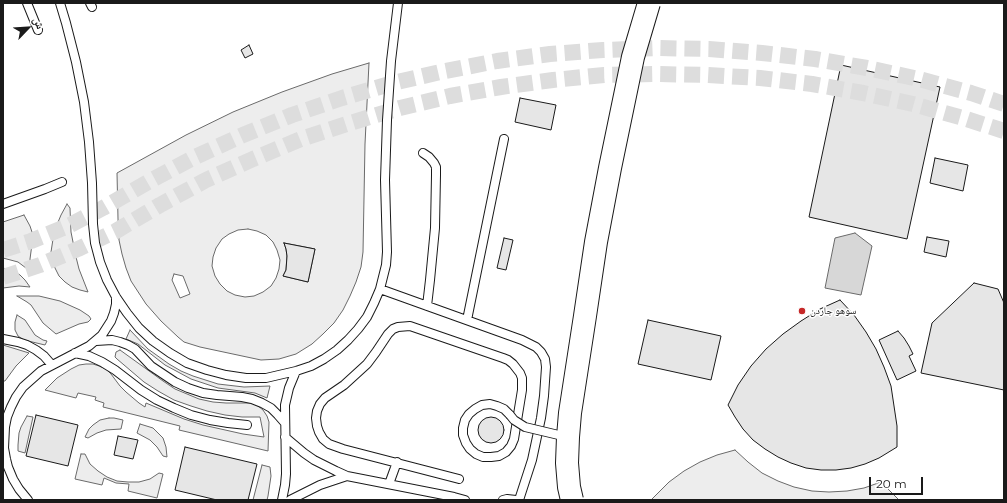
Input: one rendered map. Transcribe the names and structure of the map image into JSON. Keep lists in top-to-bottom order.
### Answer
{
  "places": ["سوهو جاردن"],
  "scale_bar": "20 m",
  "north": "top right"
}
